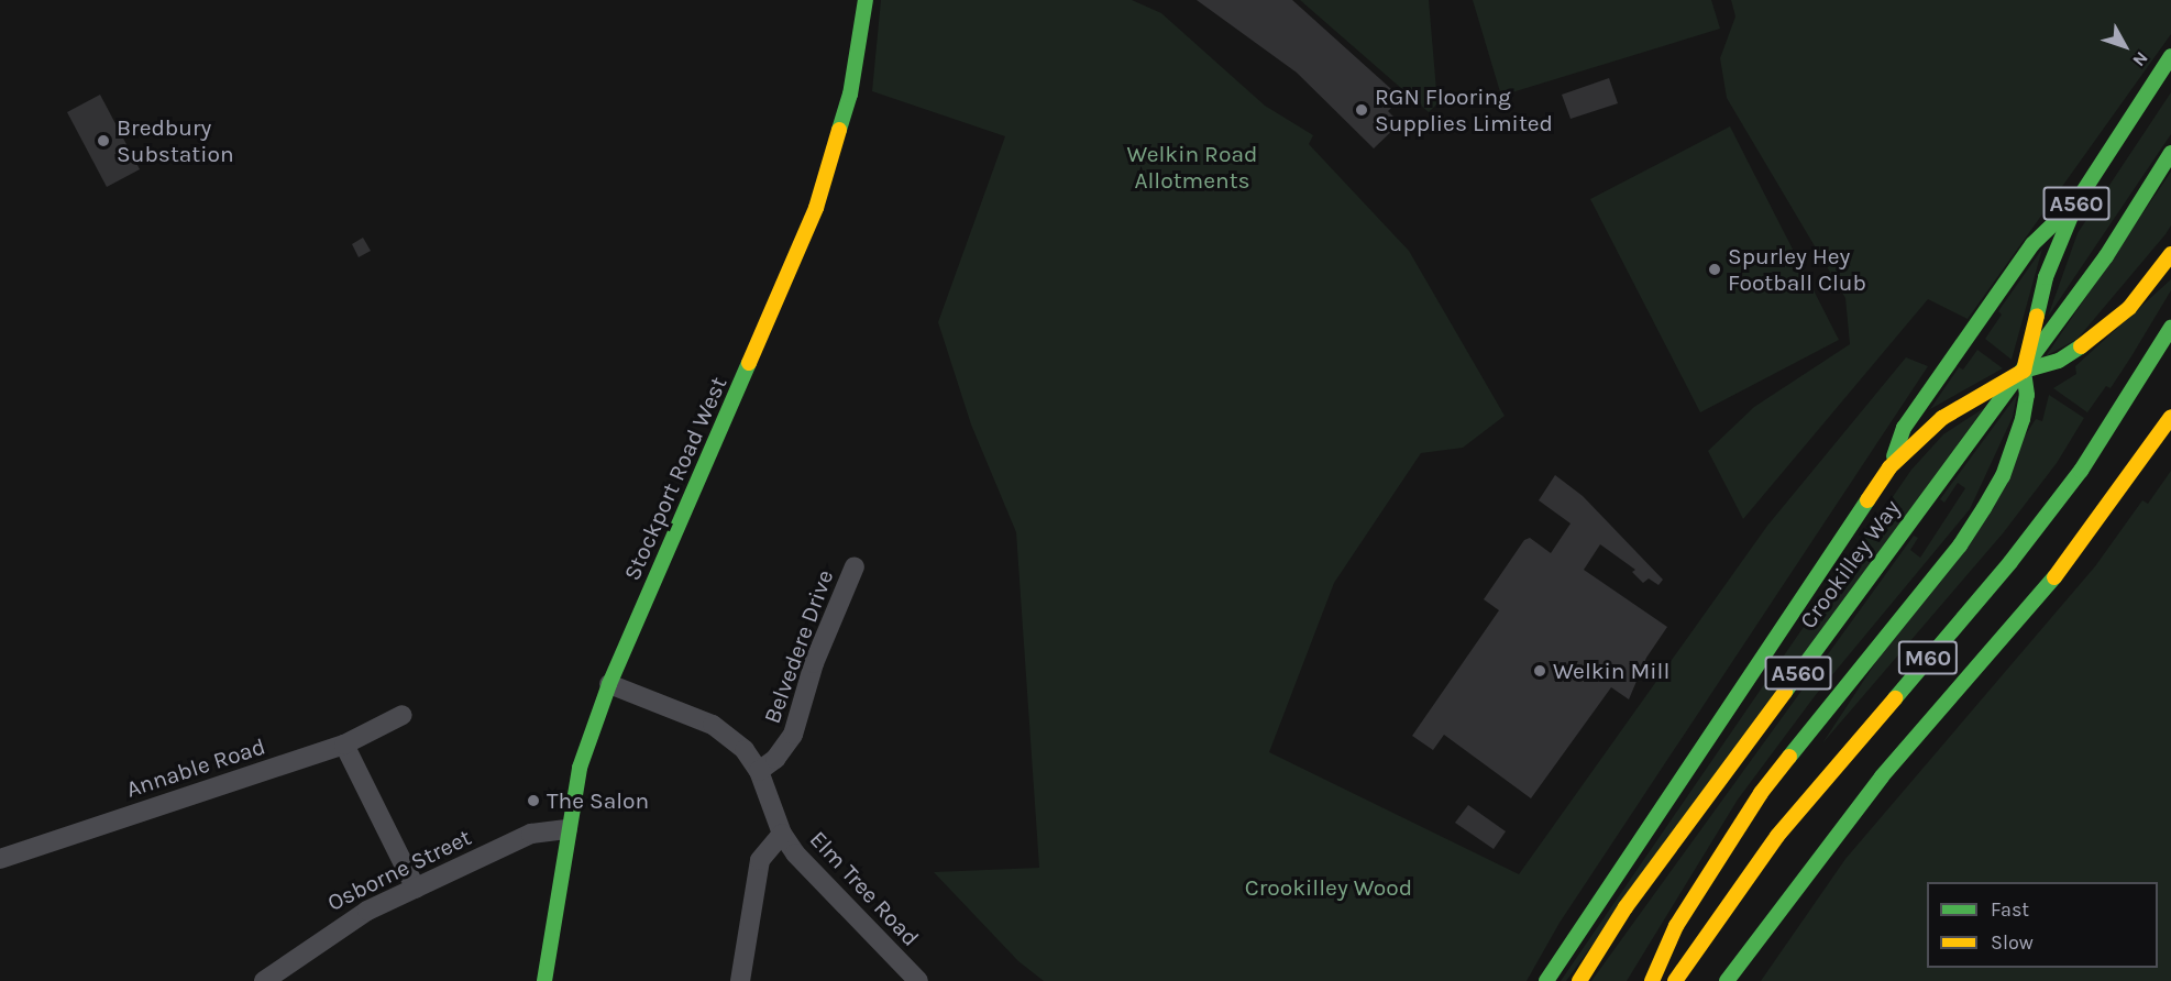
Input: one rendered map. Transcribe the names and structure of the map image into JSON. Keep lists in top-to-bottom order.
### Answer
{
  "streets": {
    "main road": [
      "A560",
      "Stockport Road West",
      "Crookilley Way",
      "M60"
    ],
    "street": [
      "Belvedere Drive",
      "Annable Road",
      "Osborne Street",
      "Elm Tree Road"
    ]
  },
  "crossings": [
    ["Stockport Road West", "Osborne Street"],
    ["Stockport Road West", "Elm Tree Road"],
    ["Crookilley Way", "M60"],
    ["Belvedere Drive", "Elm Tree Road"]
  ],
  "parks": ["Welkin Road Allotments", "Crookilley Wood"],
  "places": [
    "RGN Flooring Supplies Limited",
    "Bredbury Substation",
    "Spurley Hey Football Club",
    "Welkin Mill",
    "The Salon"
  ],
  "legend": ["Fast", "Slow"],
  "north": "bottom right"
}
